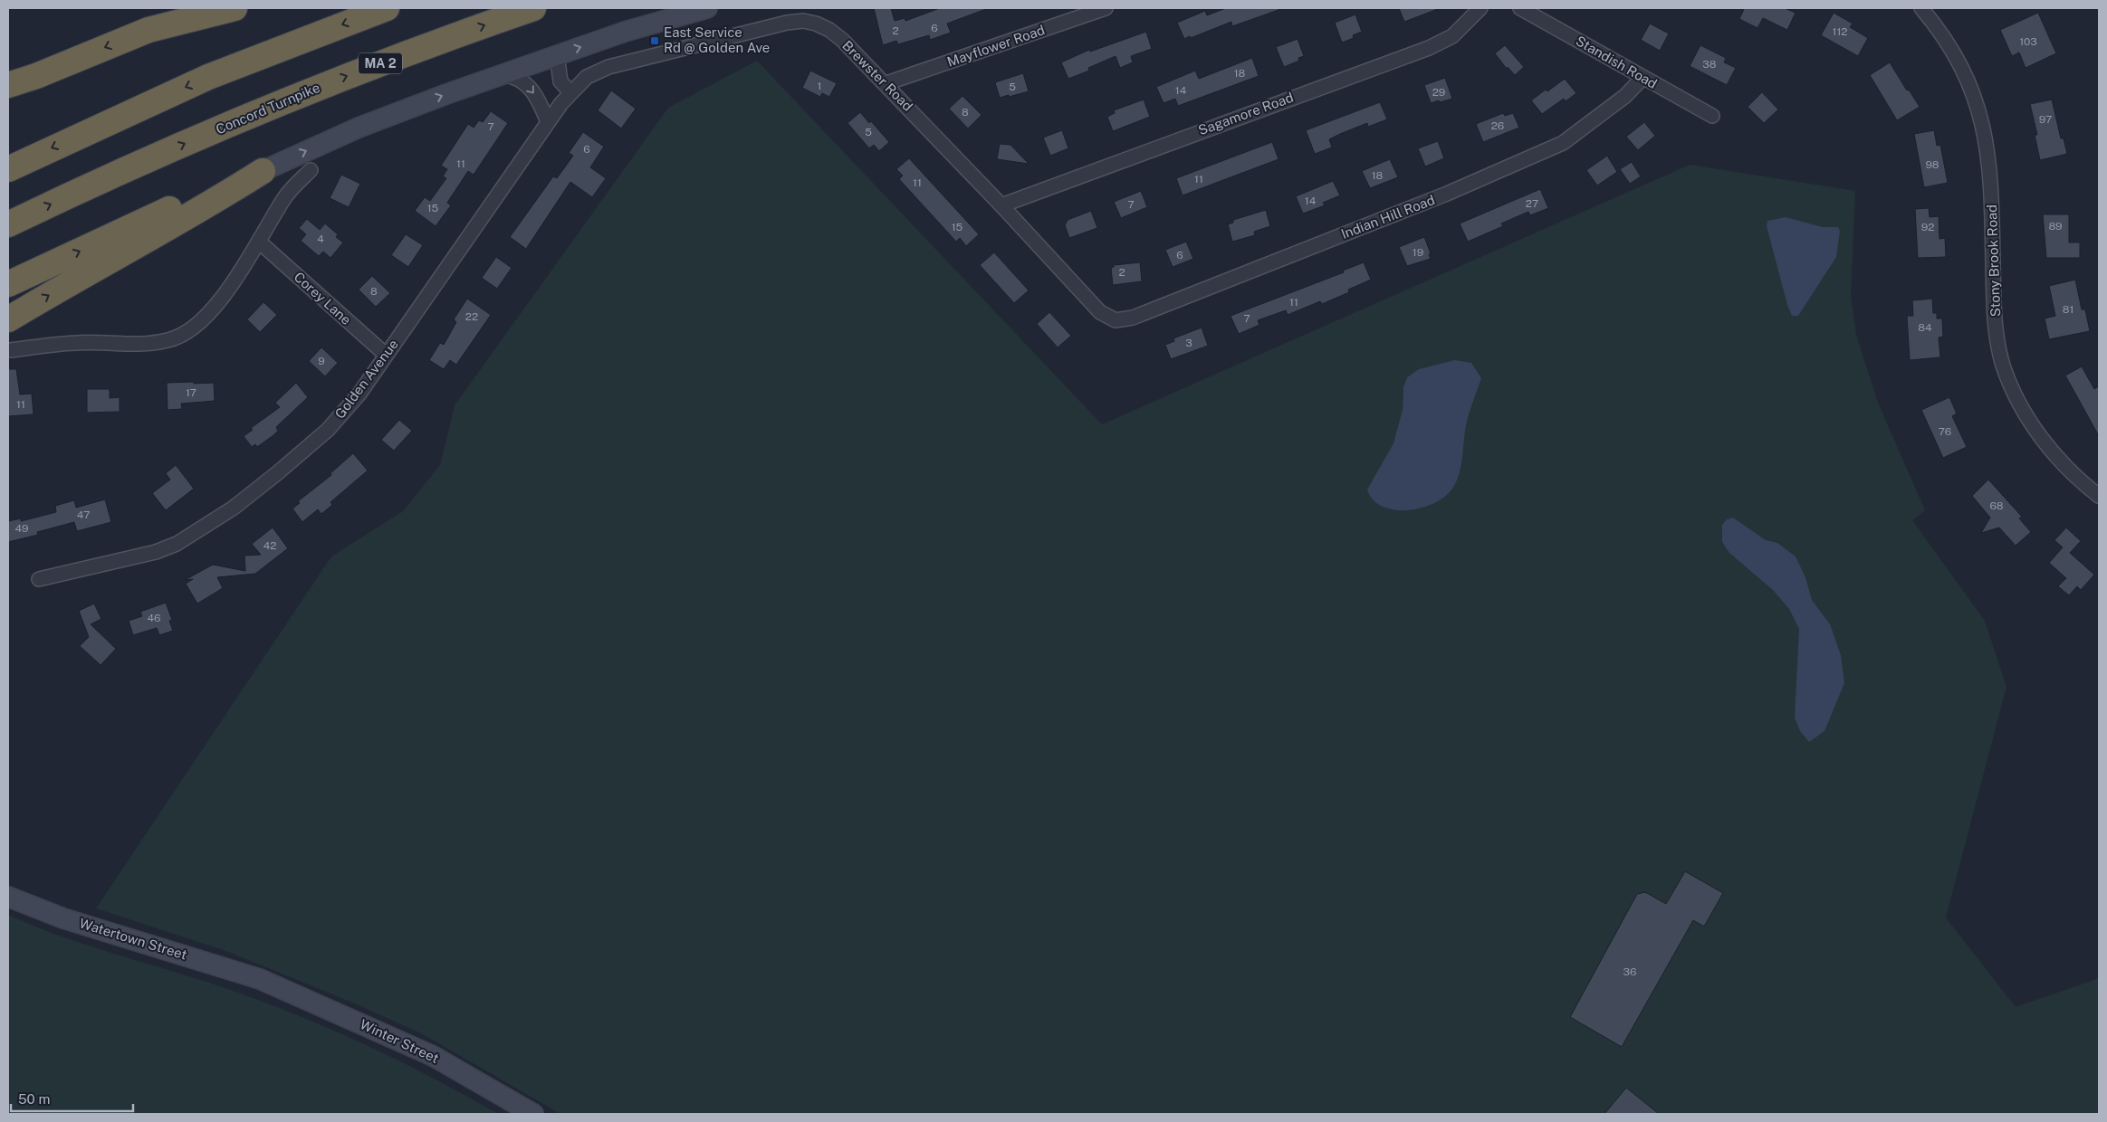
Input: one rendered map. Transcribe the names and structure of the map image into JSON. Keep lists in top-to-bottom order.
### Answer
{
  "streets": {
    "highway": ["MA 2", "Concord Turnpike"],
    "main road": ["Watertown Street", "Winter Street"],
    "street": [
      "Mayflower Road",
      "Standish Road",
      "Brewster Road",
      "Sagamore Road",
      "Indian Hill Road",
      "Stony Brook Road",
      "Corey Lane",
      "Golden Avenue"
    ]
  },
  "crossings": [
    ["Mayflower Road", "Brewster Road"],
    ["Standish Road", "Indian Hill Road"],
    ["Brewster Road", "Sagamore Road"],
    ["Brewster Road", "Indian Hill Road"],
    ["Brewster Road", "Golden Avenue"],
    ["Corey Lane", "Golden Avenue"],
    ["Watertown Street", "Winter Street"]
  ],
  "places": {
    "transit": ["East Service Rd @ Golden Ave"]
  },
  "house_numbers": [
    "6",
    "2",
    "112",
    "103",
    "38",
    "18",
    "1",
    "5",
    "14",
    "29",
    "8",
    "97",
    "26",
    "7",
    "5",
    "6",
    "11",
    "98",
    "18",
    "11",
    "11",
    "14",
    "27",
    "7",
    "15",
    "89",
    "15",
    "92",
    "4",
    "19",
    "6",
    "2",
    "8",
    "11",
    "81",
    "22",
    "7",
    "84",
    "3",
    "9",
    "17",
    "11",
    "76",
    "68",
    "47",
    "49",
    "42",
    "46",
    "36"
  ],
  "scale_bar": "50 m"
}
